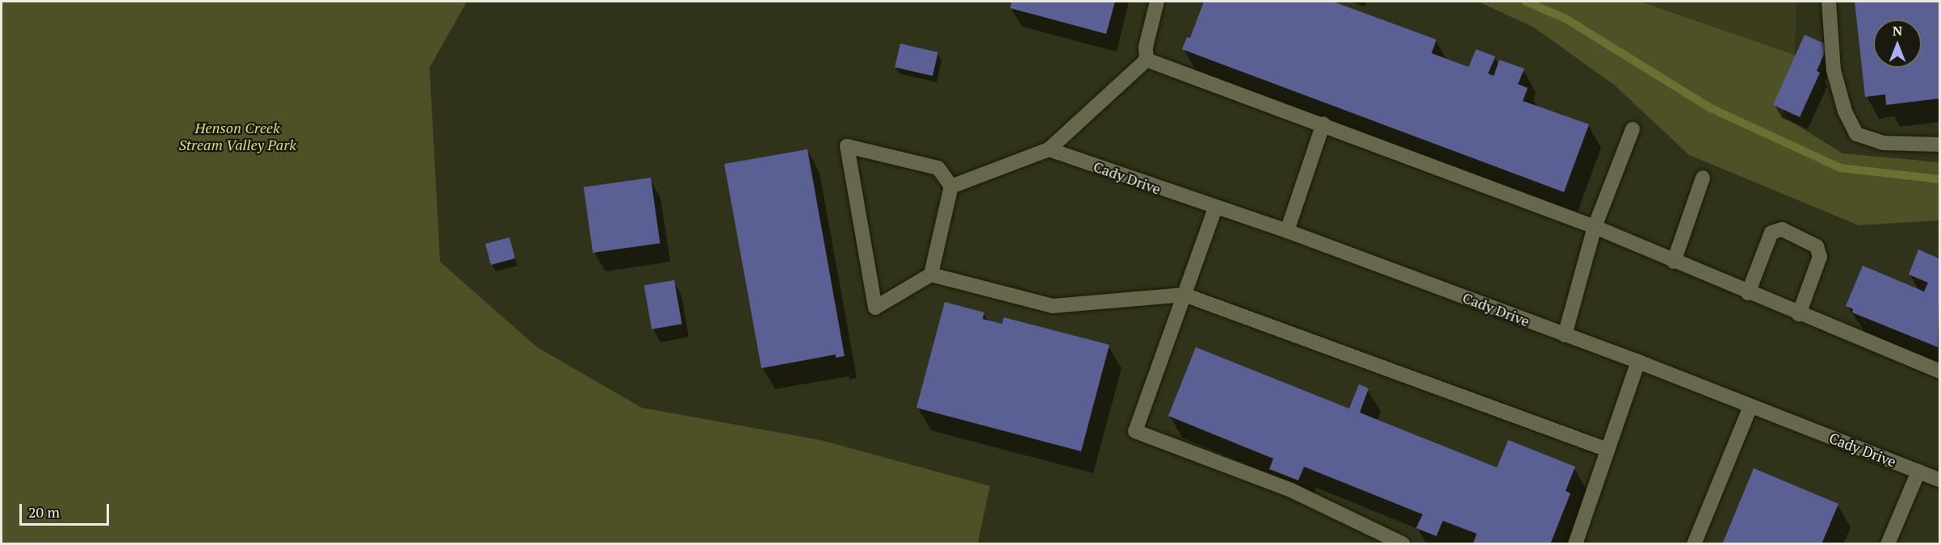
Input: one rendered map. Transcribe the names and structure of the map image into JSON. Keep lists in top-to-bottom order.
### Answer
{
  "streets": {
    "street": ["Cady Drive"]
  },
  "parks": ["Henson Creek Stream Valley Park"],
  "scale_bar": "20 m",
  "north": "top"
}
